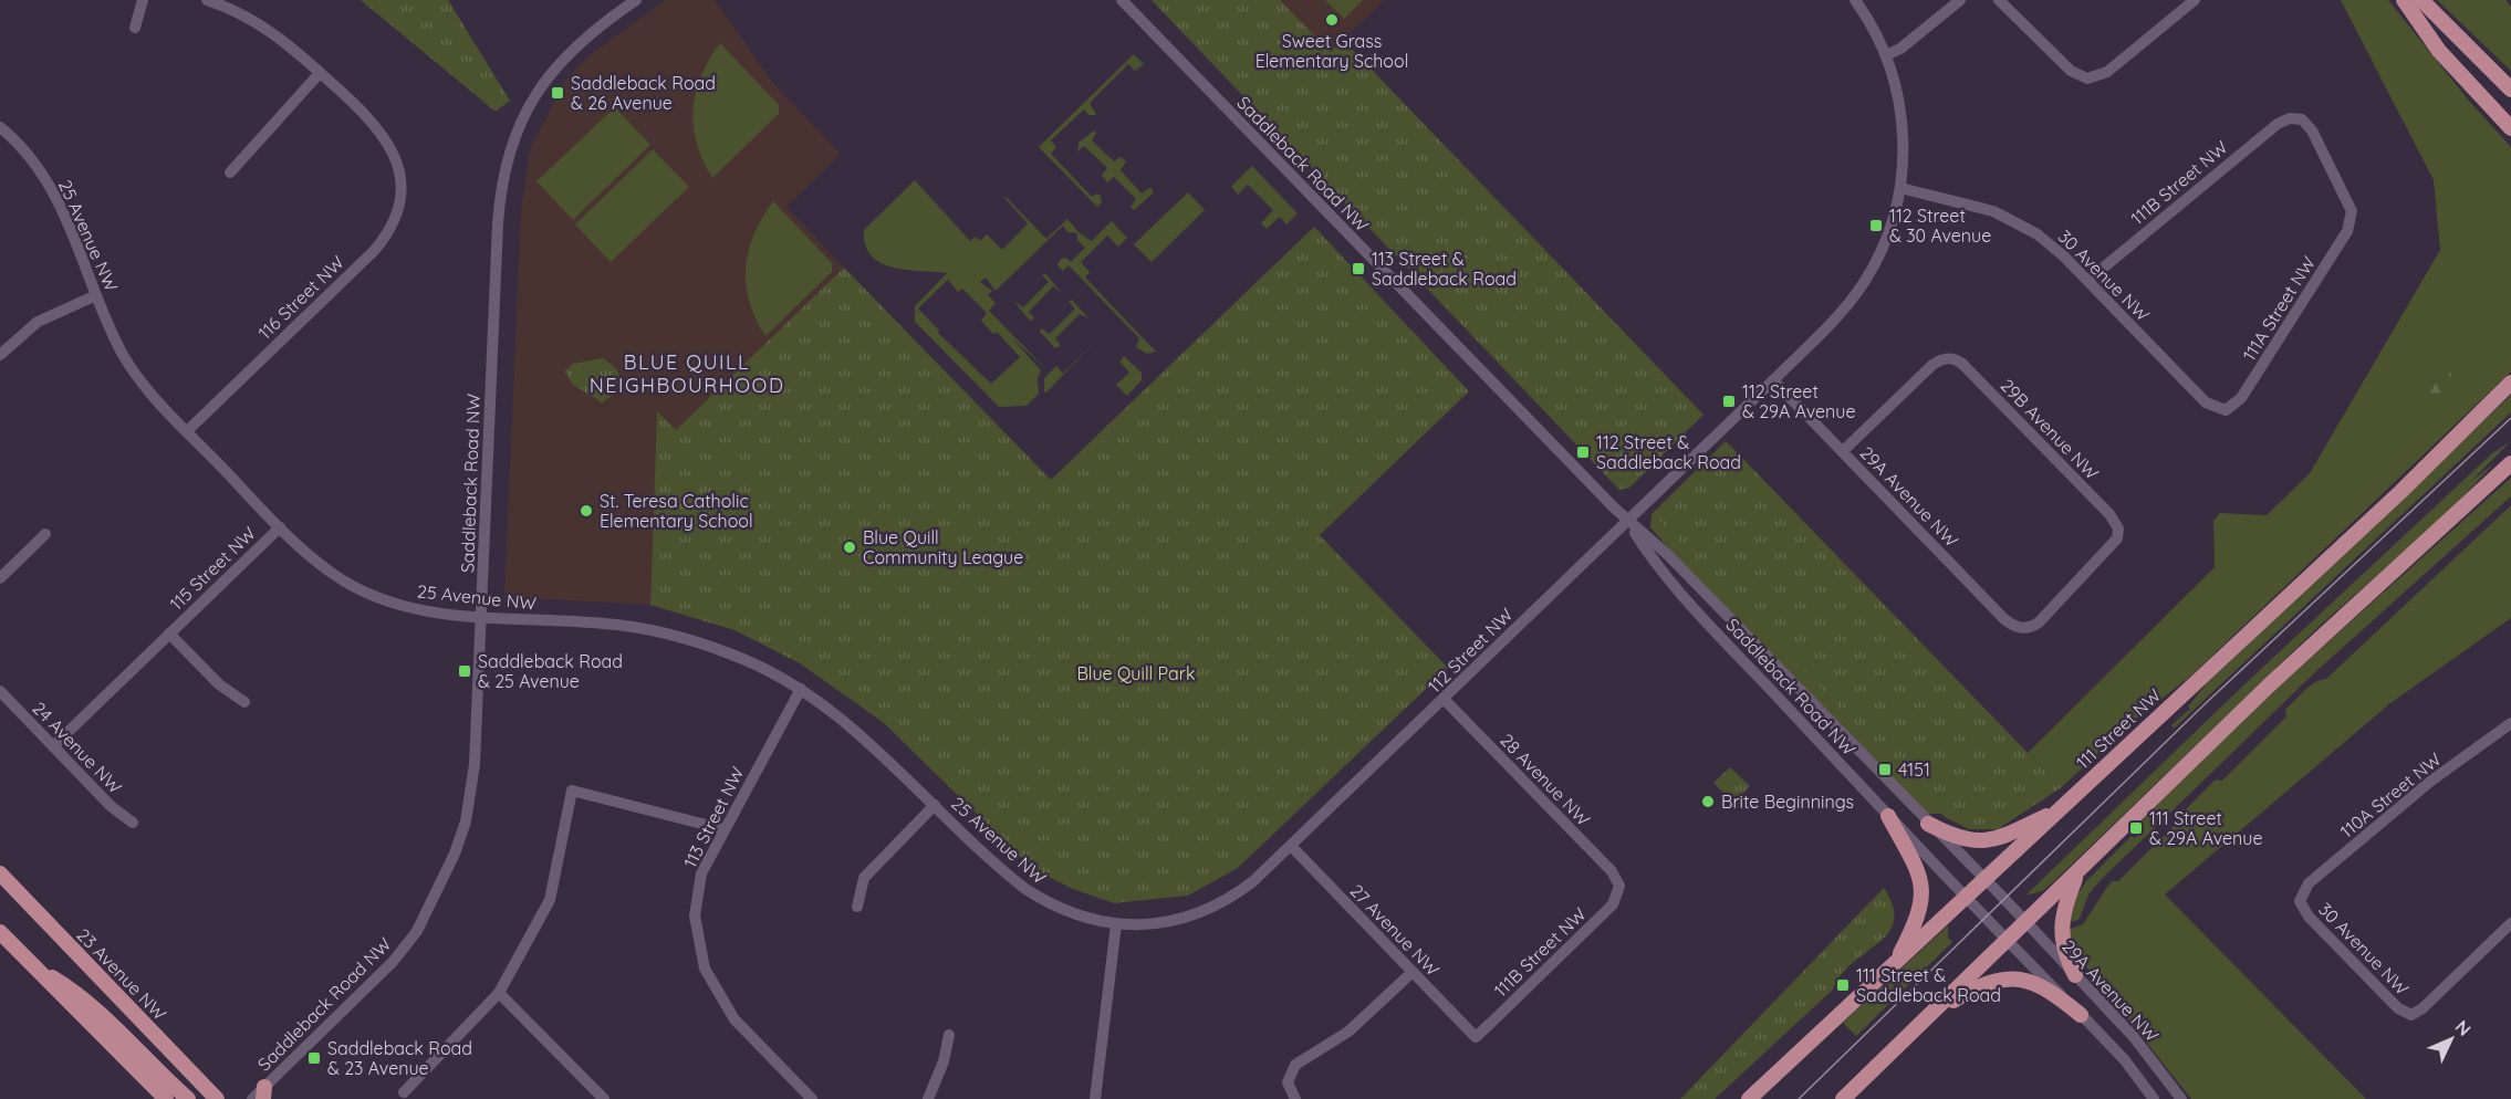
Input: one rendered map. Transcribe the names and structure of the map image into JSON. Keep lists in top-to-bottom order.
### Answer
{
  "streets": {
    "main road": ["111 Street NW", "23 Avenue NW"],
    "street": [
      "Saddleback Road NW",
      "111B Street NW",
      "25 Avenue NW",
      "30 Avenue NW",
      "116 Street NW",
      "111A Street NW",
      "29B Avenue NW",
      "29A Avenue NW",
      "115 Street NW",
      "112 Street NW",
      "24 Avenue NW",
      "28 Avenue NW",
      "110A Street NW",
      "113 Street NW",
      "27 Avenue NW"
    ]
  },
  "crossings": [
    ["Saddleback Road NW", "25 Avenue NW"],
    ["Saddleback Road NW", "29A Avenue NW"],
    ["Saddleback Road NW", "112 Street NW"],
    ["Saddleback Road NW", "111 Street NW"],
    ["111B Street NW", "30 Avenue NW"],
    ["111B Street NW", "111A Street NW"],
    ["111B Street NW", "28 Avenue NW"],
    ["111B Street NW", "27 Avenue NW"],
    ["25 Avenue NW", "116 Street NW"],
    ["25 Avenue NW", "115 Street NW"],
    ["25 Avenue NW", "112 Street NW"],
    ["25 Avenue NW", "113 Street NW"],
    ["30 Avenue NW", "111A Street NW"],
    ["30 Avenue NW", "112 Street NW"],
    ["30 Avenue NW", "110A Street NW"],
    ["29B Avenue NW", "29A Avenue NW"],
    ["29A Avenue NW", "112 Street NW"],
    ["29A Avenue NW", "111 Street NW"],
    ["115 Street NW", "24 Avenue NW"],
    ["112 Street NW", "28 Avenue NW"],
    ["112 Street NW", "27 Avenue NW"]
  ],
  "districts": ["BLUE QUILL NEIGHBOURHOOD"],
  "parks": ["Blue Quill Park"],
  "places": {
    "other": [
      "Sweet Grass Elementary School",
      "St. Teresa Catholic Elementary School",
      "Blue Quill Community League",
      "Brite Beginnings"
    ],
    "transit": [
      "Saddleback Road & 26 Avenue",
      "112 Street & 30 Avenue",
      "113 Street & Saddleback Road",
      "112 Street & 29A Avenue",
      "112 Street & Saddleback Road",
      "Saddleback Road & 25 Avenue",
      "4151",
      "111 Street & 29A Avenue",
      "111 Street & Saddleback Road",
      "Saddleback Road & 23 Avenue"
    ]
  },
  "north": "top right"
}
